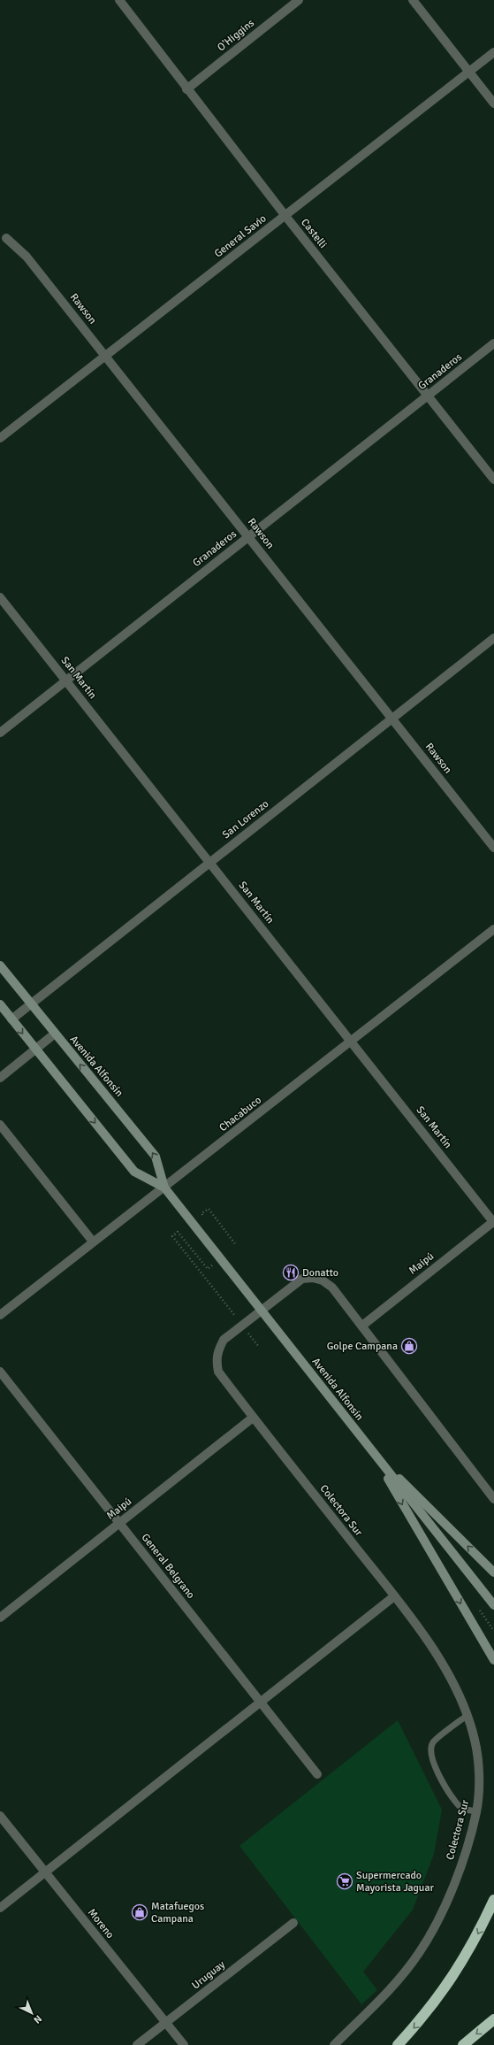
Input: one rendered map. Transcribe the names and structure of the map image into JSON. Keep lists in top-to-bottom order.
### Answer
{
  "streets": {
    "main road": ["Avenida Alfonsín"],
    "street": [
      "O'Higgins",
      "Castelli",
      "General Savio",
      "Rawson",
      "Granaderos",
      "San Martín",
      "San Lorenzo",
      "Chacabuco",
      "Maipú",
      "Colectora Sur",
      "General Belgrano",
      "Moreno",
      "Uruguay"
    ]
  },
  "crossings": [
    ["O'Higgins", "Castelli"],
    ["Castelli", "General Savio"],
    ["Castelli", "Granaderos"],
    ["General Savio", "Rawson"],
    ["Rawson", "Granaderos"],
    ["Rawson", "San Lorenzo"],
    ["Granaderos", "San Martín"],
    ["San Martín", "San Lorenzo"],
    ["San Martín", "Chacabuco"],
    ["San Martín", "Maipú"],
    ["San Lorenzo", "Avenida Alfonsín"],
    ["Avenida Alfonsín", "Chacabuco"],
    ["Avenida Alfonsín", "Colectora Sur"],
    ["Maipú", "Colectora Sur"],
    ["Maipú", "General Belgrano"],
    ["Moreno", "Uruguay"]
  ],
  "places": {
    "restaurant": ["Donatto"],
    "shop": ["Golpe Campana", "Matafuegos Campana"],
    "supermarket": ["Supermercado Mayorista Jaguar"]
  },
  "north": "bottom right"
}
